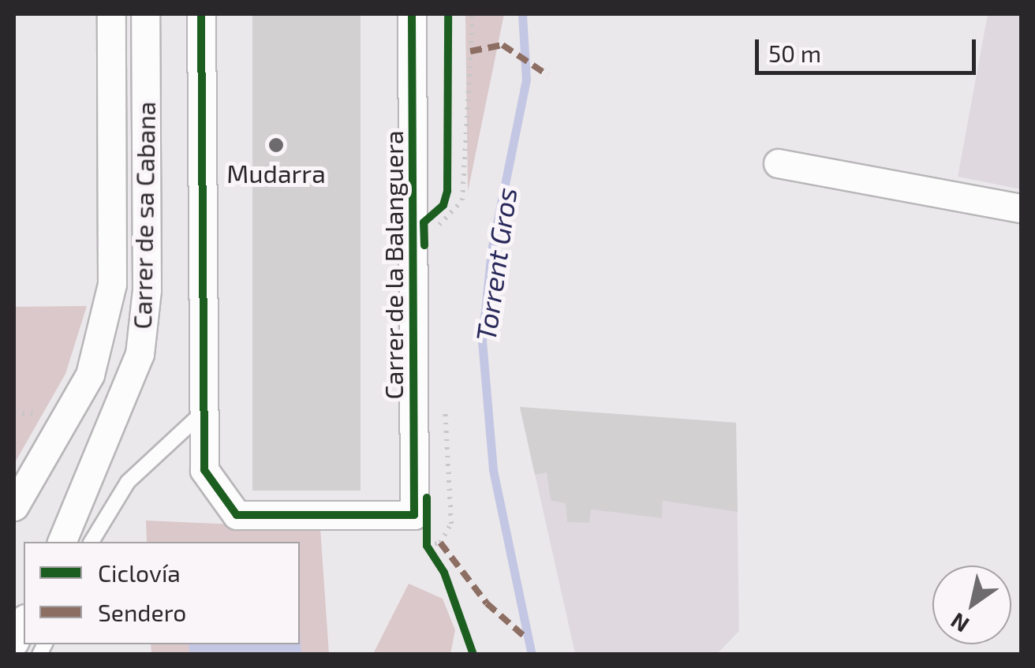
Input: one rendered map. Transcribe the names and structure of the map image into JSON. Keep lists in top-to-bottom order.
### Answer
{
  "streets": {
    "street": ["Carrer de sa Cabana", "Carrer de la Balanguera"]
  },
  "water": ["Torrent Gros"],
  "places": ["Mudarra"],
  "legend": ["Ciclovía", "Sendero"],
  "scale_bar": "50 m",
  "north": "bottom left"
}
